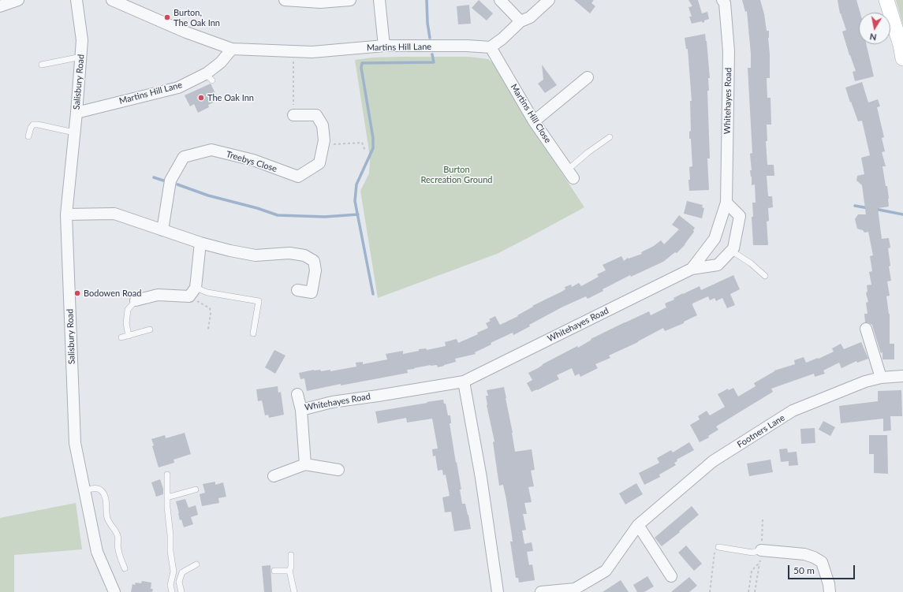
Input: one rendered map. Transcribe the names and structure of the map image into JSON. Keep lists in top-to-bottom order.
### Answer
{
  "streets": {
    "street": [
      "Martins Hill Lane",
      "Salisbury Road",
      "Whitehayes Road",
      "Martins Hill Close",
      "Treebys Close",
      "Footners Lane"
    ]
  },
  "crossings": [
    ["Martins Hill Lane", "Salisbury Road"],
    ["Martins Hill Lane", "Martins Hill Close"]
  ],
  "parks": ["Burton Recreation Ground"],
  "places": ["Burton, The Oak Inn", "The Oak Inn", "Bodowen Road"],
  "scale_bar": "50 m",
  "north": "bottom"
}
